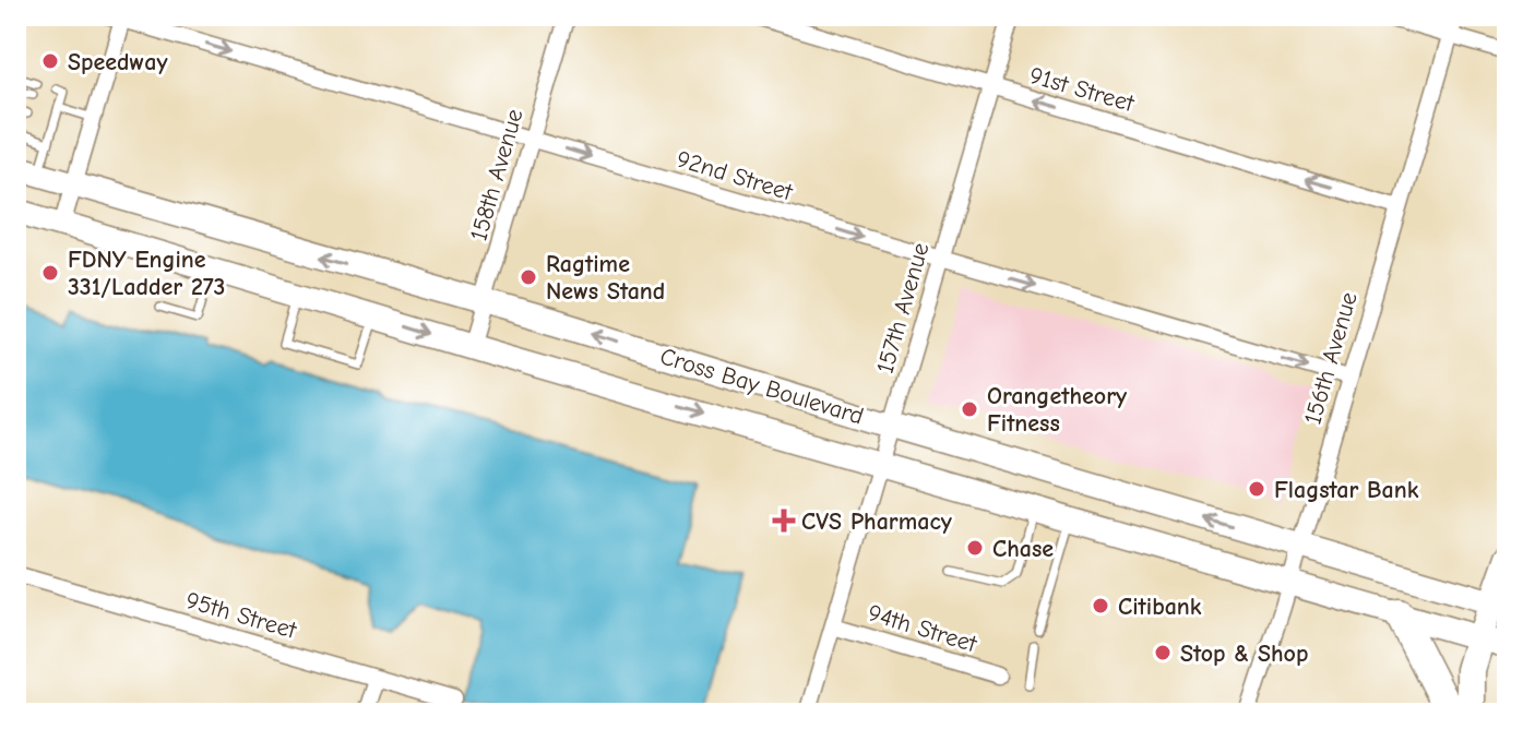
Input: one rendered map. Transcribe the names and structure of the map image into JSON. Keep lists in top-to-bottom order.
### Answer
{
  "streets": {
    "main road": ["Cross Bay Boulevard"],
    "street": [
      "91st Street",
      "158th Avenue",
      "92nd Street",
      "157th Avenue",
      "156th Avenue",
      "95th Street",
      "94th Street"
    ]
  },
  "crossings": [
    ["91st Street", "157th Avenue"],
    ["91st Street", "156th Avenue"],
    ["158th Avenue", "92nd Street"],
    ["158th Avenue", "Cross Bay Boulevard"],
    ["92nd Street", "157th Avenue"],
    ["92nd Street", "156th Avenue"],
    ["157th Avenue", "Cross Bay Boulevard"],
    ["157th Avenue", "94th Street"],
    ["156th Avenue", "Cross Bay Boulevard"]
  ],
  "one_way": ["91st Street", "92nd Street"],
  "places": {
    "other": [
      "Speedway",
      "FDNY Engine 331/Ladder 273",
      "Ragtime News Stand",
      "Orangetheory Fitness",
      "Flagstar Bank",
      "Chase",
      "Citibank",
      "Stop & Shop"
    ],
    "health": ["CVS Pharmacy"]
  }
}
